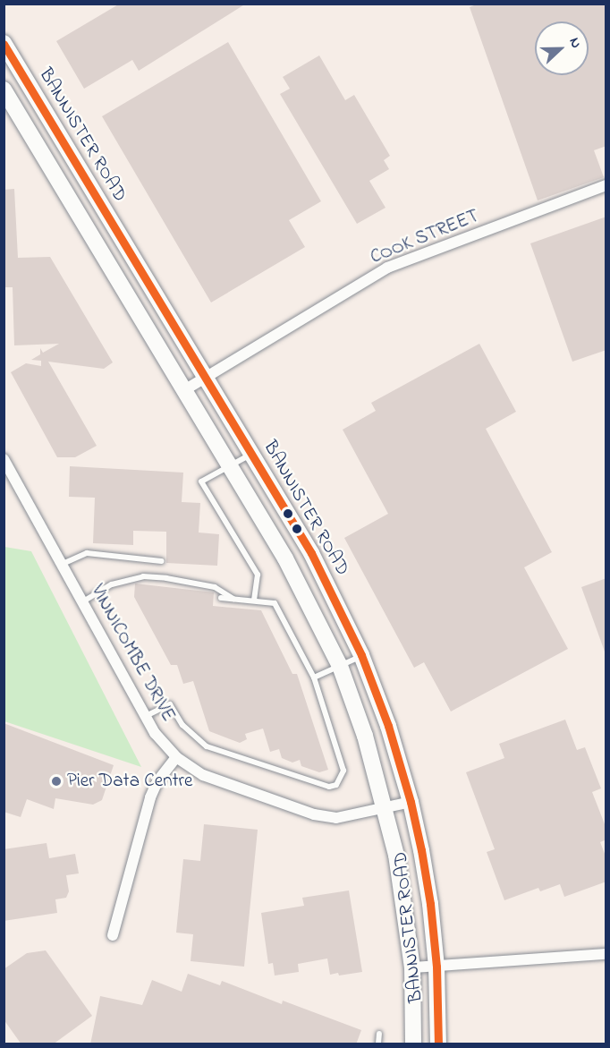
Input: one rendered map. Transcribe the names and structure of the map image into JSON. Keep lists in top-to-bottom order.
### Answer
{
  "streets": {
    "main road": ["BANNISTER ROAD"],
    "street": ["COOK STREET", "VINNICOMBE DRIVE"]
  },
  "crossings": [
    ["BANNISTER ROAD", "COOK STREET"],
    ["BANNISTER ROAD", "VINNICOMBE DRIVE"]
  ],
  "places": ["Pier Data Centre"],
  "north": "right"
}
